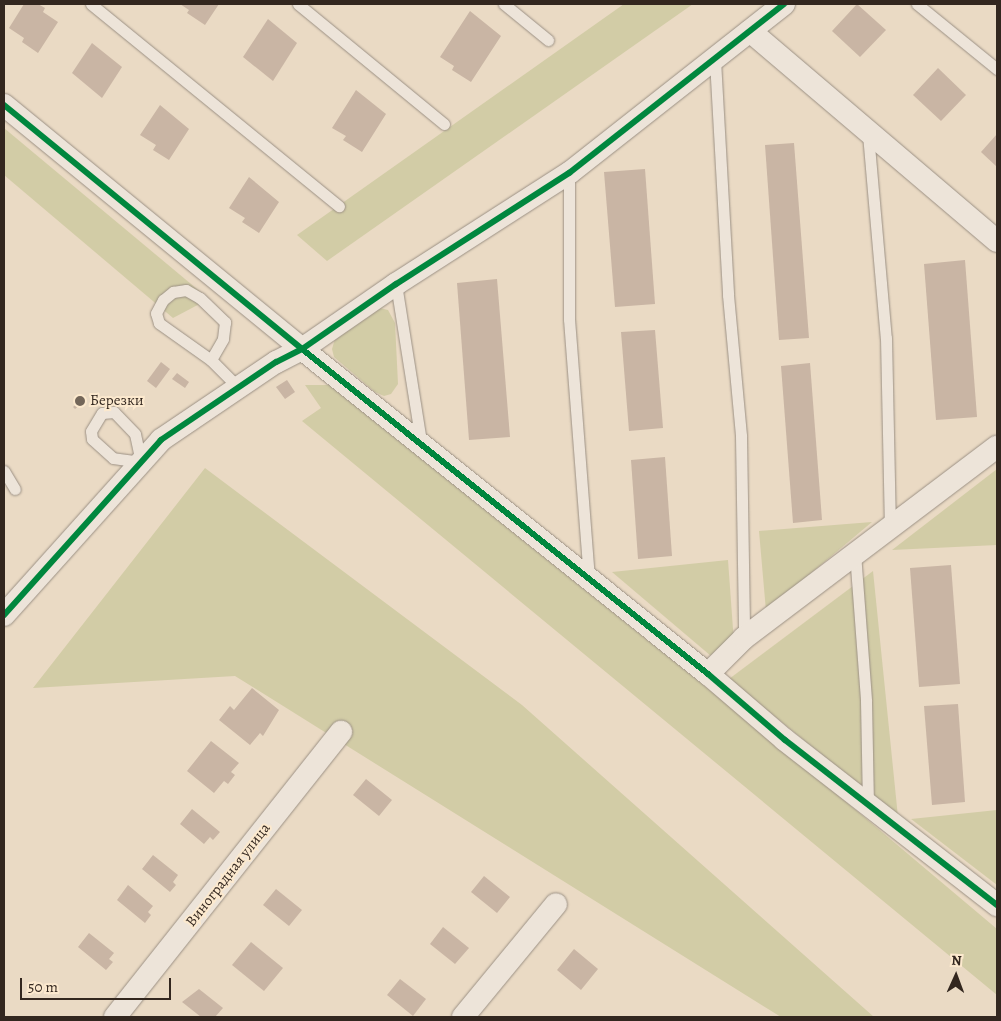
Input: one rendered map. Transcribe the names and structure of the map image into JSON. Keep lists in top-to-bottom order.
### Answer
{
  "streets": {
    "street": ["Виноградная улица"]
  },
  "places": ["Березки"],
  "scale_bar": "50 m",
  "north": "top"
}
